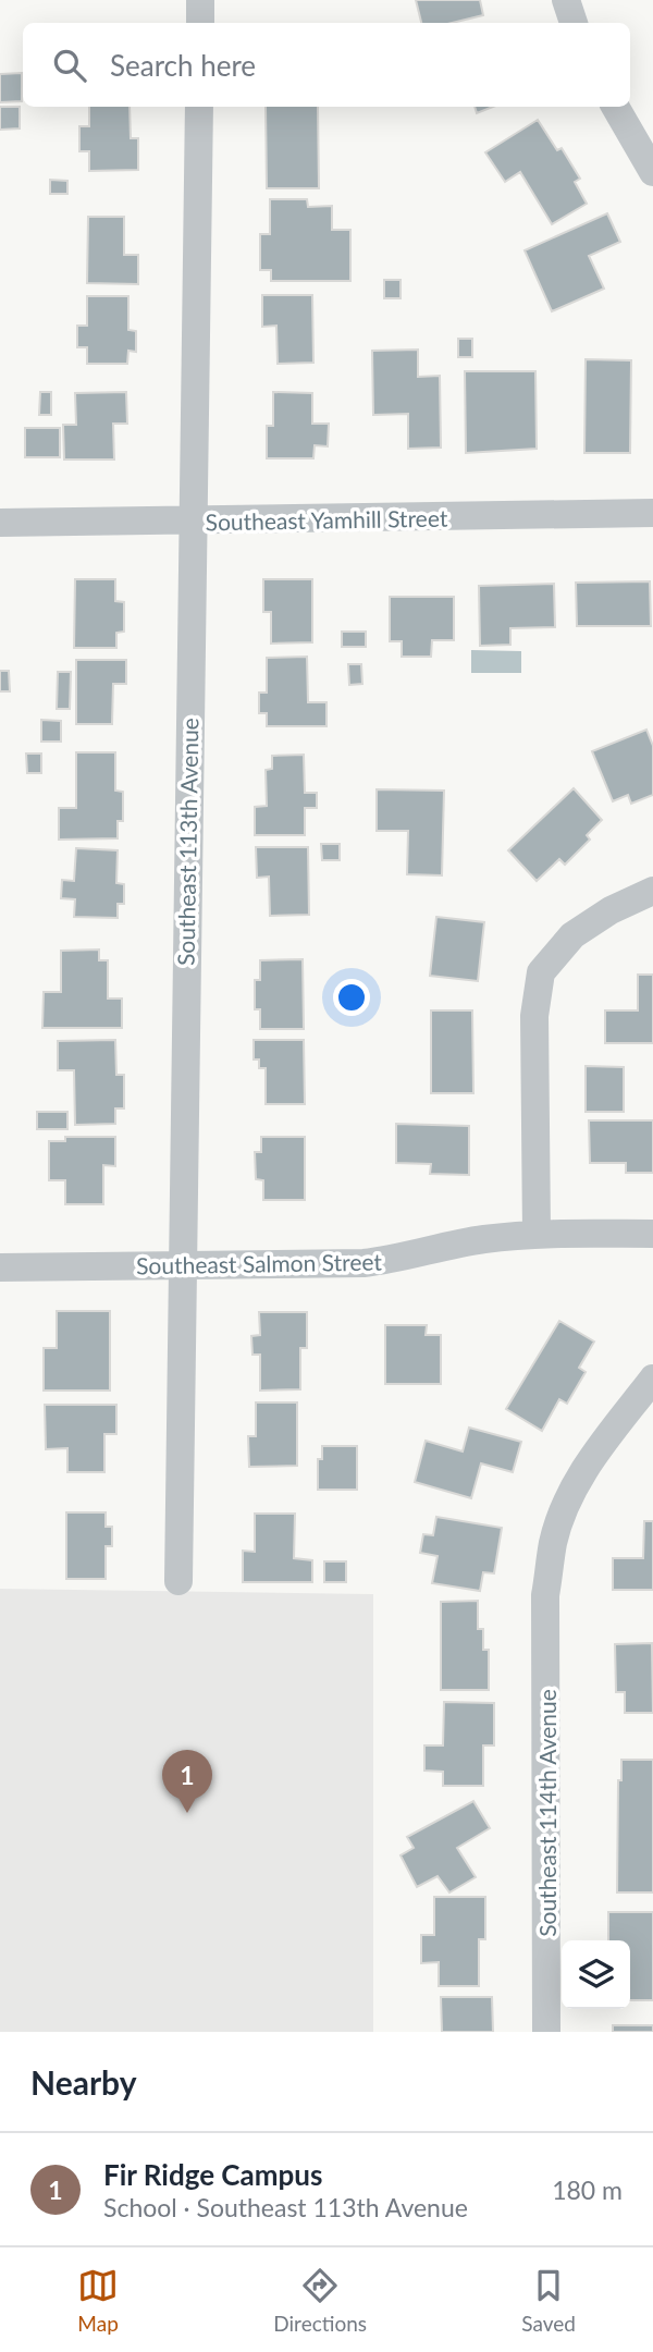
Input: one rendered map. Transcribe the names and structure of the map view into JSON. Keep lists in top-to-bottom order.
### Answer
{
  "streets": {
    "street": [
      "Southeast Yamhill Street",
      "Southeast 113th Avenue",
      "Southeast Salmon Street",
      "Southeast 114th Avenue"
    ]
  },
  "crossings": [
    ["Southeast Yamhill Street", "Southeast 113th Avenue"],
    ["Southeast 113th Avenue", "Southeast Salmon Street"]
  ],
  "page": {
    "search": "Search here",
    "pins": "1",
    "heading": "Nearby",
    "list": [
      {
        "mark": "1",
        "name": "Fir Ridge Campus",
        "note": "School · Southeast 113th Avenue",
        "value": "180 m"
      }
    ],
    "nav": ["Map", "Directions", "Saved"]
  }
}
